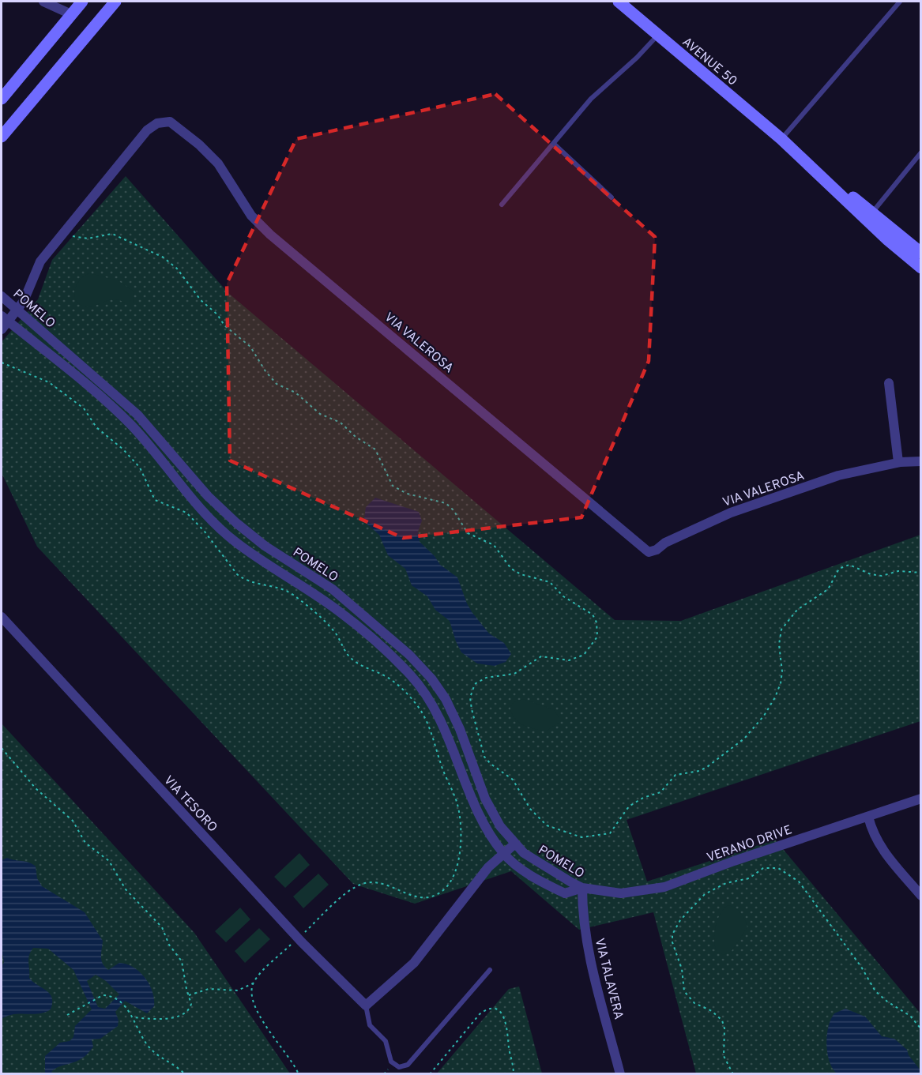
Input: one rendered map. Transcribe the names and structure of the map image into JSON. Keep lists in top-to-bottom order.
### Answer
{
  "streets": {
    "main road": ["AVENUE 50"],
    "street": [
      "POMELO",
      "VIA VALEROSA",
      "VIA TESORO",
      "VERANO DRIVE",
      "VIA TALAVERA"
    ]
  },
  "crossings": [
    ["POMELO", "VIA VALEROSA"],
    ["POMELO", "VERANO DRIVE"],
    ["POMELO", "VIA TALAVERA"],
    ["VERANO DRIVE", "VIA TALAVERA"]
  ]
}
